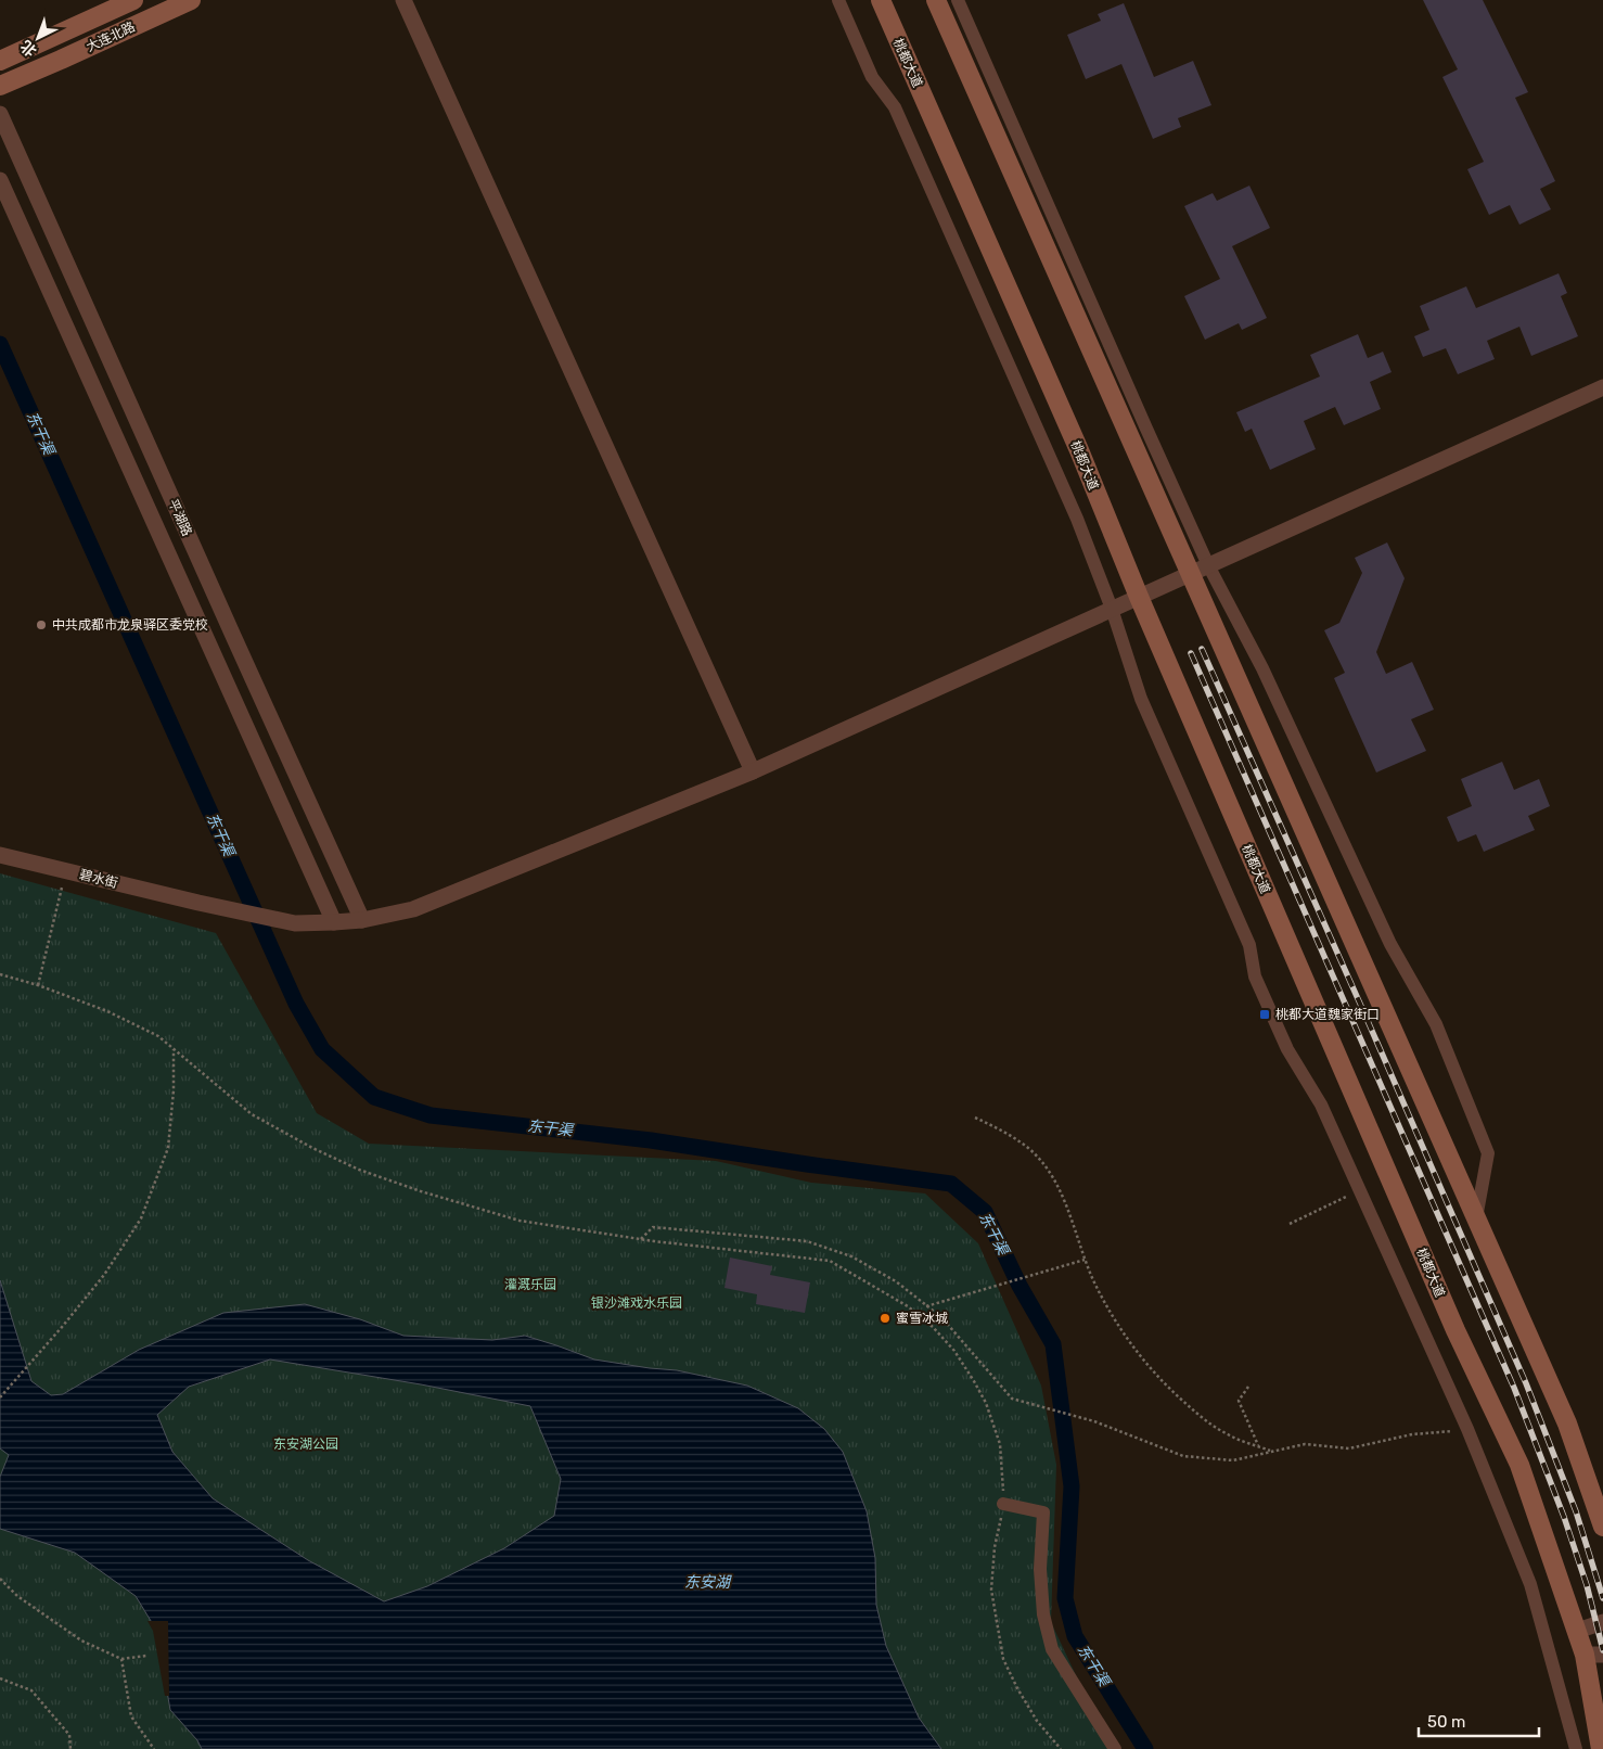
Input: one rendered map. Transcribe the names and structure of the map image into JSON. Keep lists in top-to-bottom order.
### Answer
{
  "streets": {
    "main road": ["大连北路", "桃都大道"],
    "street": ["平湖路", "碧水街"]
  },
  "crossings": [
    ["桃都大道", "碧水街"],
    ["平湖路", "碧水街"]
  ],
  "water": ["东干渠", "东安湖"],
  "parks": ["灌溉乐园", "银沙滩戏水乐园", "东安湖公园"],
  "places": {
    "other": ["中共成都市龙泉驿区委党校", "蜜雪冰城"],
    "transit": ["桃都大道魏家街口"]
  },
  "scale_bar": "50 m",
  "north": "bottom left"
}
